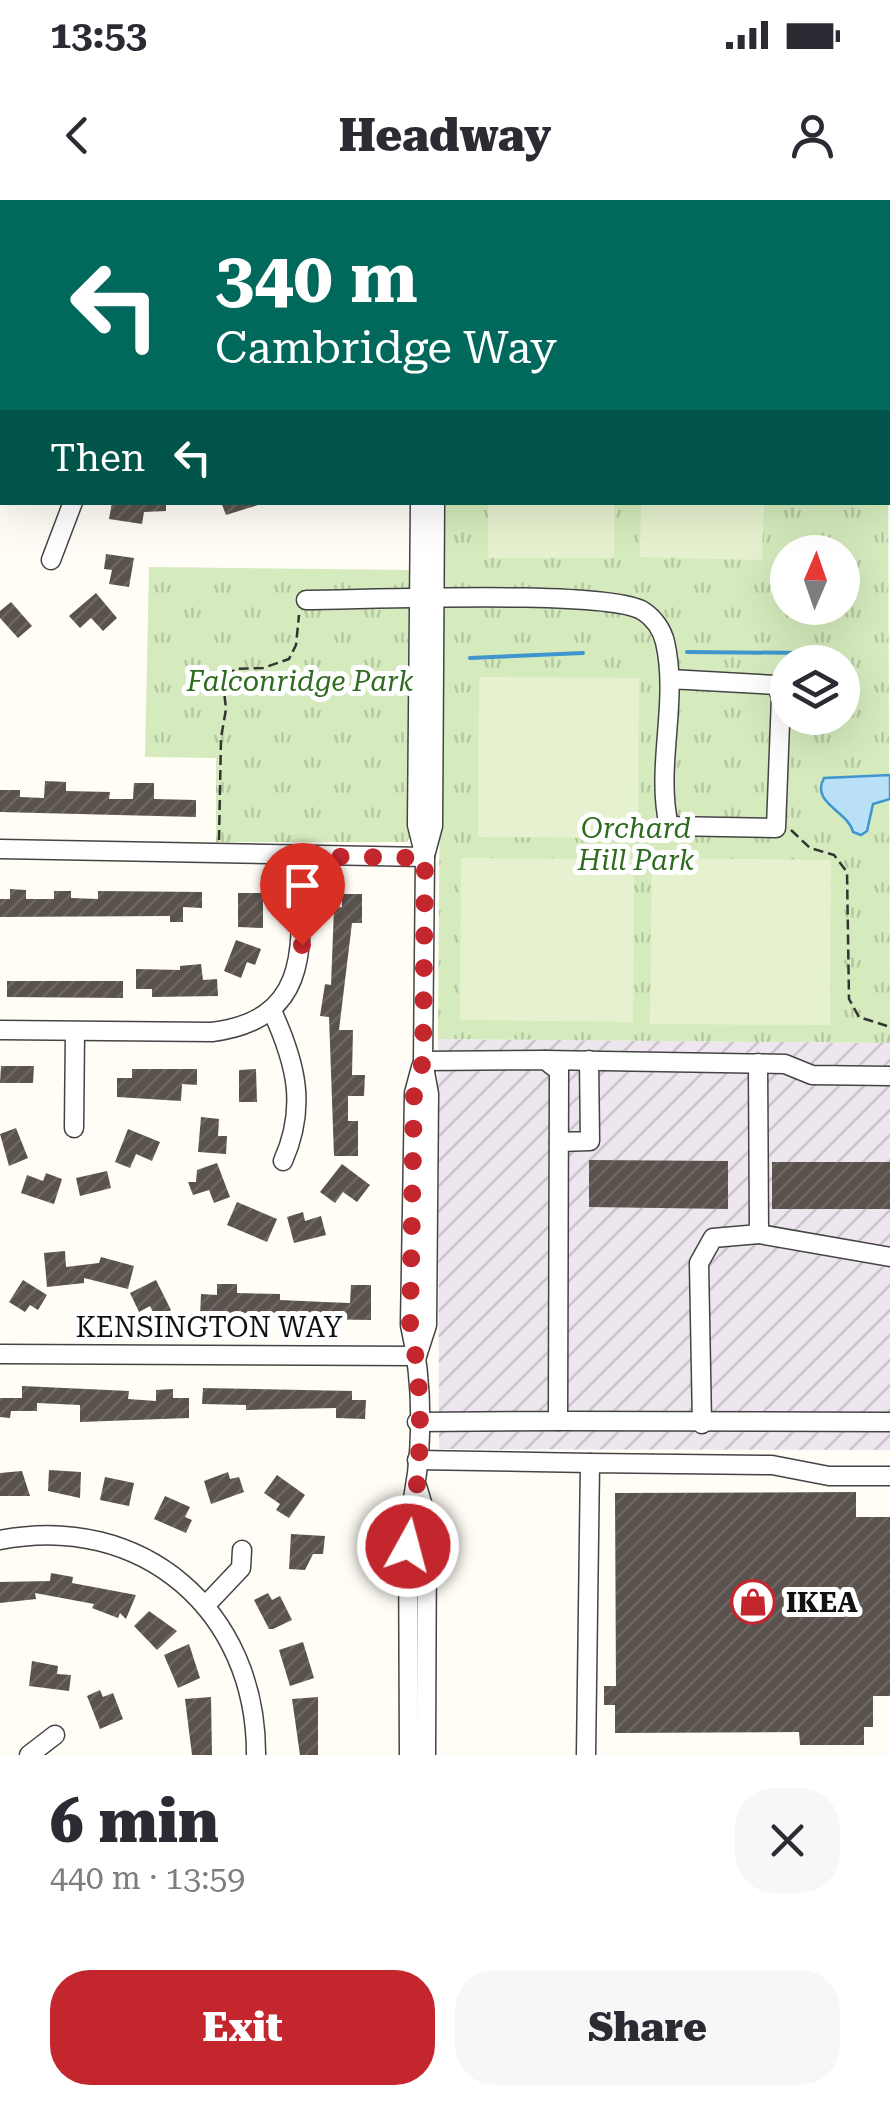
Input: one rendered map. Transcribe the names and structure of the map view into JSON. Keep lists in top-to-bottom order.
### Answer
{
  "streets": {
    "street": ["KENSINGTON WAY"]
  },
  "parks": ["Falconridge Park", "Orchard Hill Park"],
  "places": {
    "shop": ["IKEA"]
  },
  "north": "top",
  "page": {
    "status": "13:53",
    "header": "Headway",
    "turn": ["340 m", "Cambridge Way"],
    "then": "Then",
    "heading": ["6 min", "440 m · 13:59"],
    "buttons": ["Exit", "Share"]
  }
}
